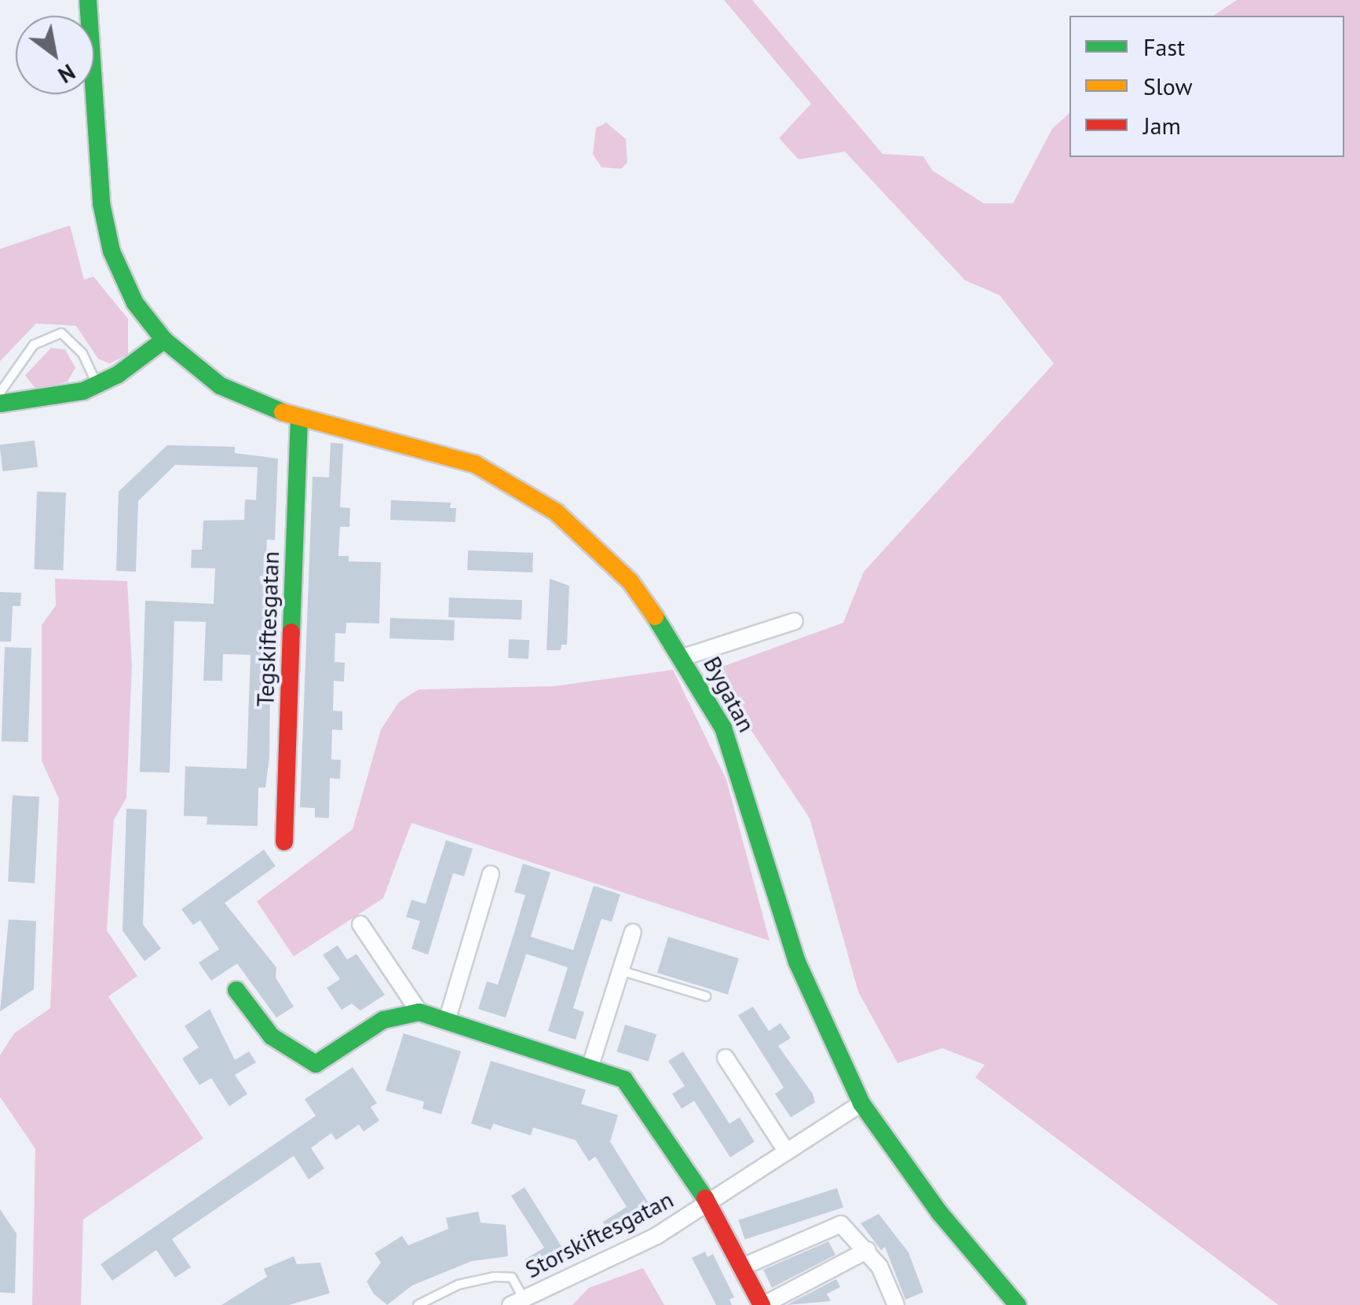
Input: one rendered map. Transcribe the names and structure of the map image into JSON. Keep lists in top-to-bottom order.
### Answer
{
  "streets": {
    "street": ["Tegskiftesgatan", "Bygatan", "Storskiftesgatan"]
  },
  "crossings": [
    ["Tegskiftesgatan", "Bygatan"],
    ["Bygatan", "Storskiftesgatan"]
  ],
  "legend": ["Fast", "Slow", "Jam"],
  "north": "bottom right"
}
